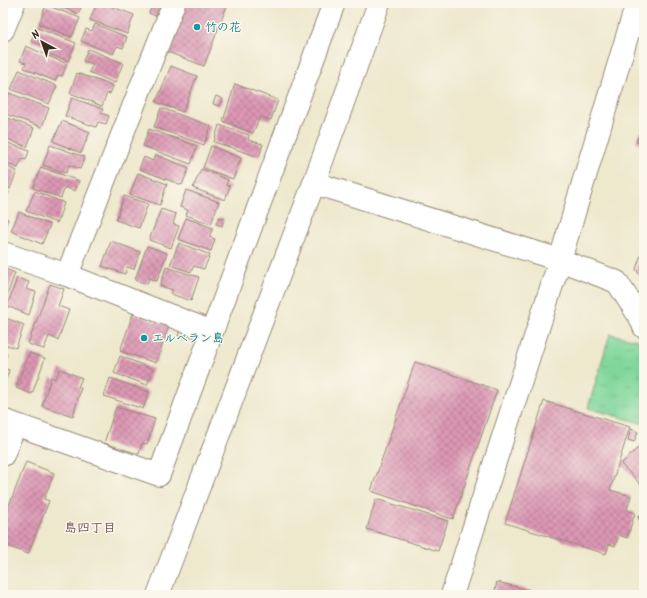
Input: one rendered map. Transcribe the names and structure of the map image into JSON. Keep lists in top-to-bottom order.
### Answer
{
  "districts": ["島四丁目"],
  "places": ["竹の花", "エルベラン島"],
  "north": "top left"
}
